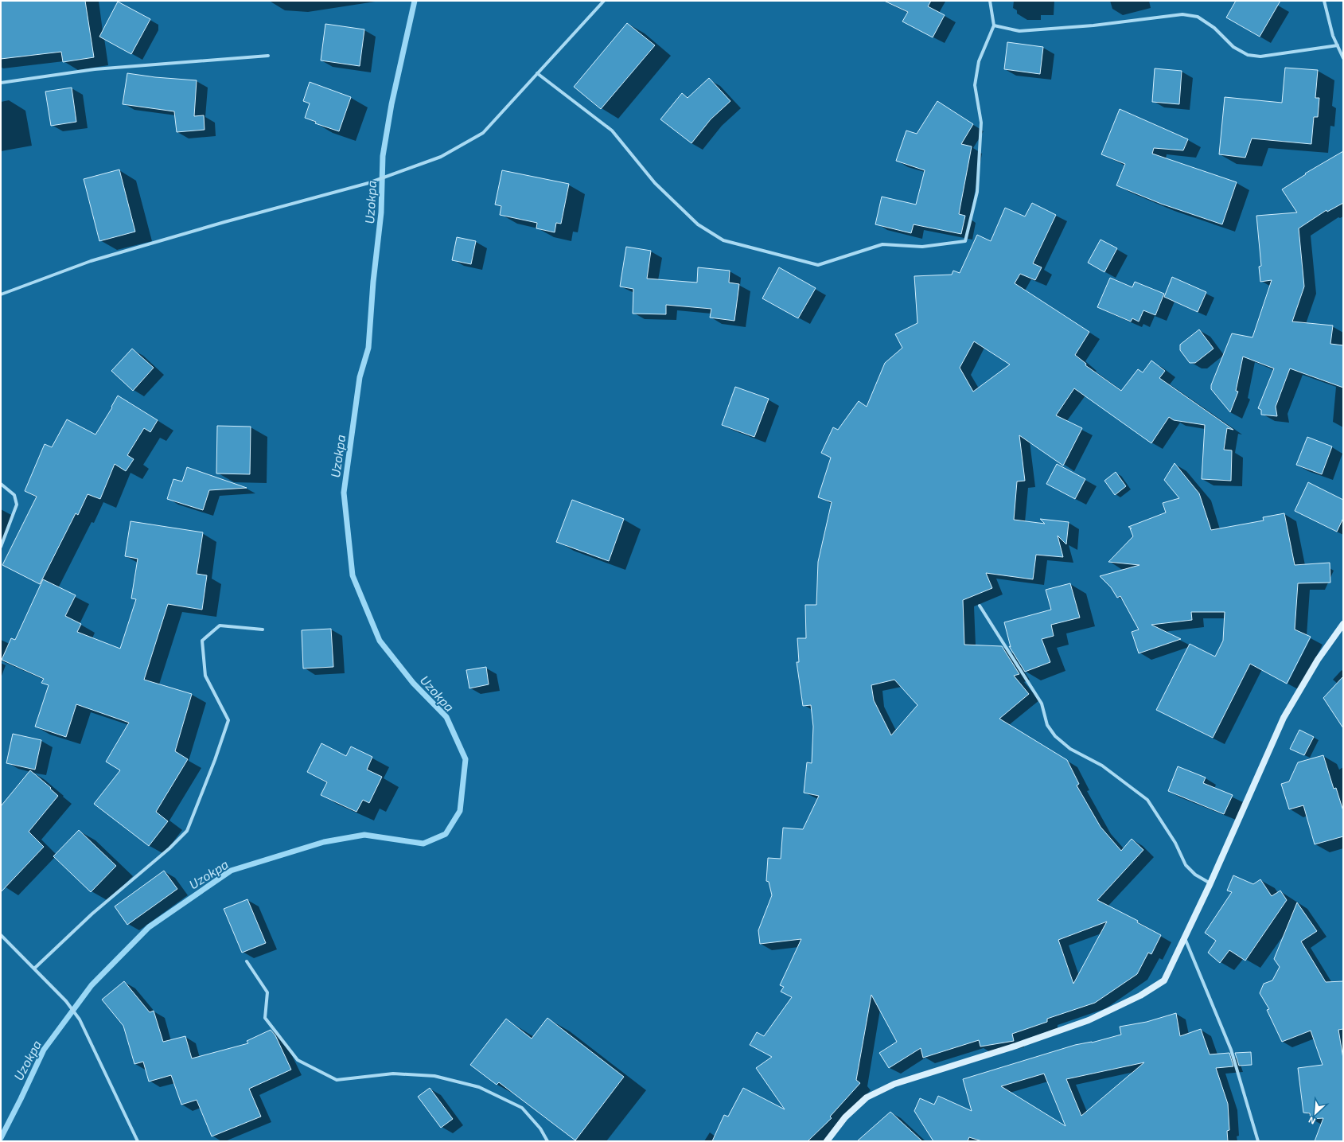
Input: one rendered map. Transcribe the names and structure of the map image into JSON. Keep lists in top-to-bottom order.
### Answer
{
  "water": ["Uzokpa"],
  "north": "bottom left"
}
